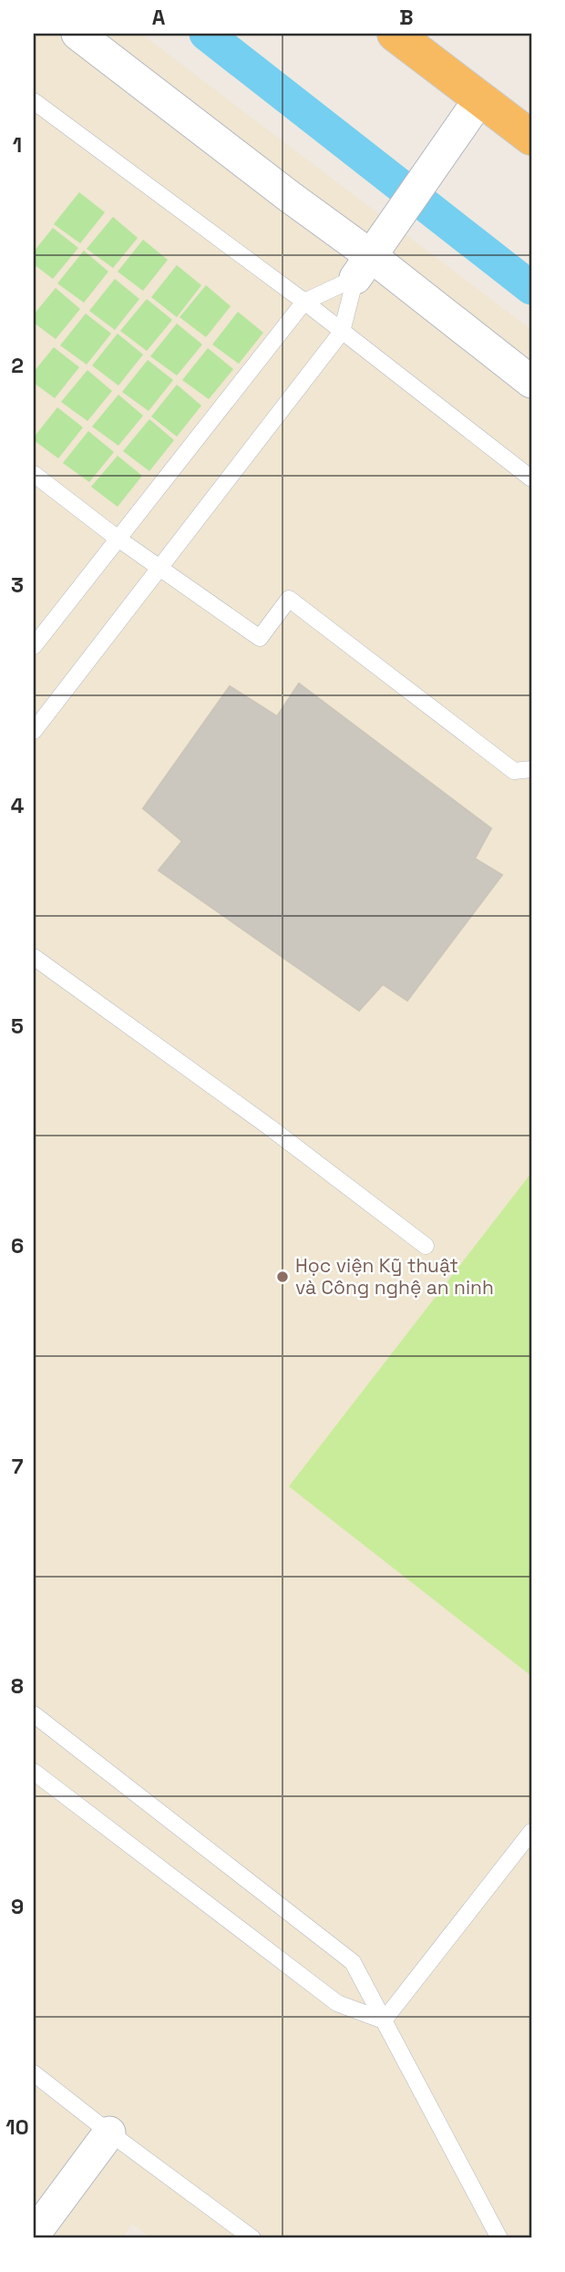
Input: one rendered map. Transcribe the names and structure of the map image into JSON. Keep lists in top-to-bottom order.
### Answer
{
  "places": ["Học viện Kỹ thuật và Công nghệ an ninh"],
  "grid": {
    "columns": ["A", "B"],
    "rows": [
      "1",
      "2",
      "3",
      "4",
      "5",
      "6",
      "7",
      "8",
      "9",
      "10"
    ]
  }
}
